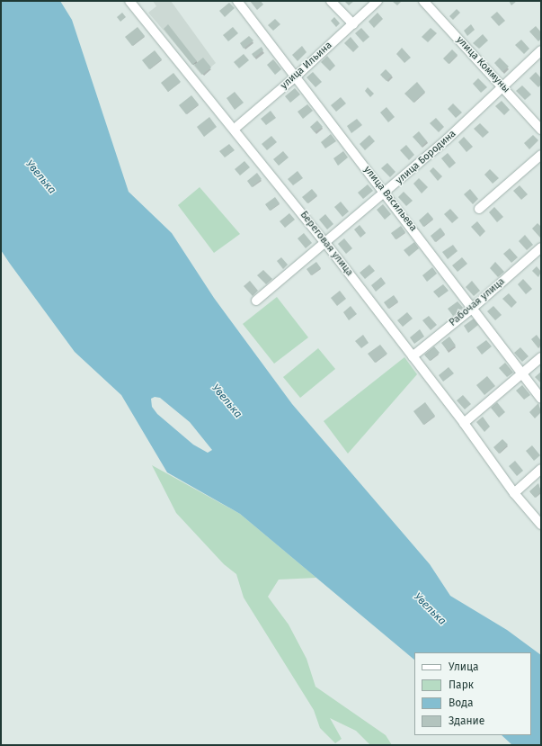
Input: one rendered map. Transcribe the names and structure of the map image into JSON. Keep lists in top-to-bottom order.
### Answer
{
  "streets": {
    "street": [
      "улица Коммуны",
      "улица Ильина",
      "улица Бородина",
      "улица Васильева",
      "Береговая улица",
      "Рабочая улица"
    ]
  },
  "crossings": [
    ["улица Коммуны", "улица Бородина"],
    ["улица Ильина", "улица Васильева"],
    ["улица Ильина", "Береговая улица"],
    ["улица Бородина", "улица Васильева"],
    ["улица Бородина", "Береговая улица"],
    ["улица Васильева", "Рабочая улица"],
    ["Береговая улица", "Рабочая улица"]
  ],
  "water": ["Увелька"],
  "legend": [
    "Улица",
    "Парк",
    "Вода",
    "Здание"
  ]
}
